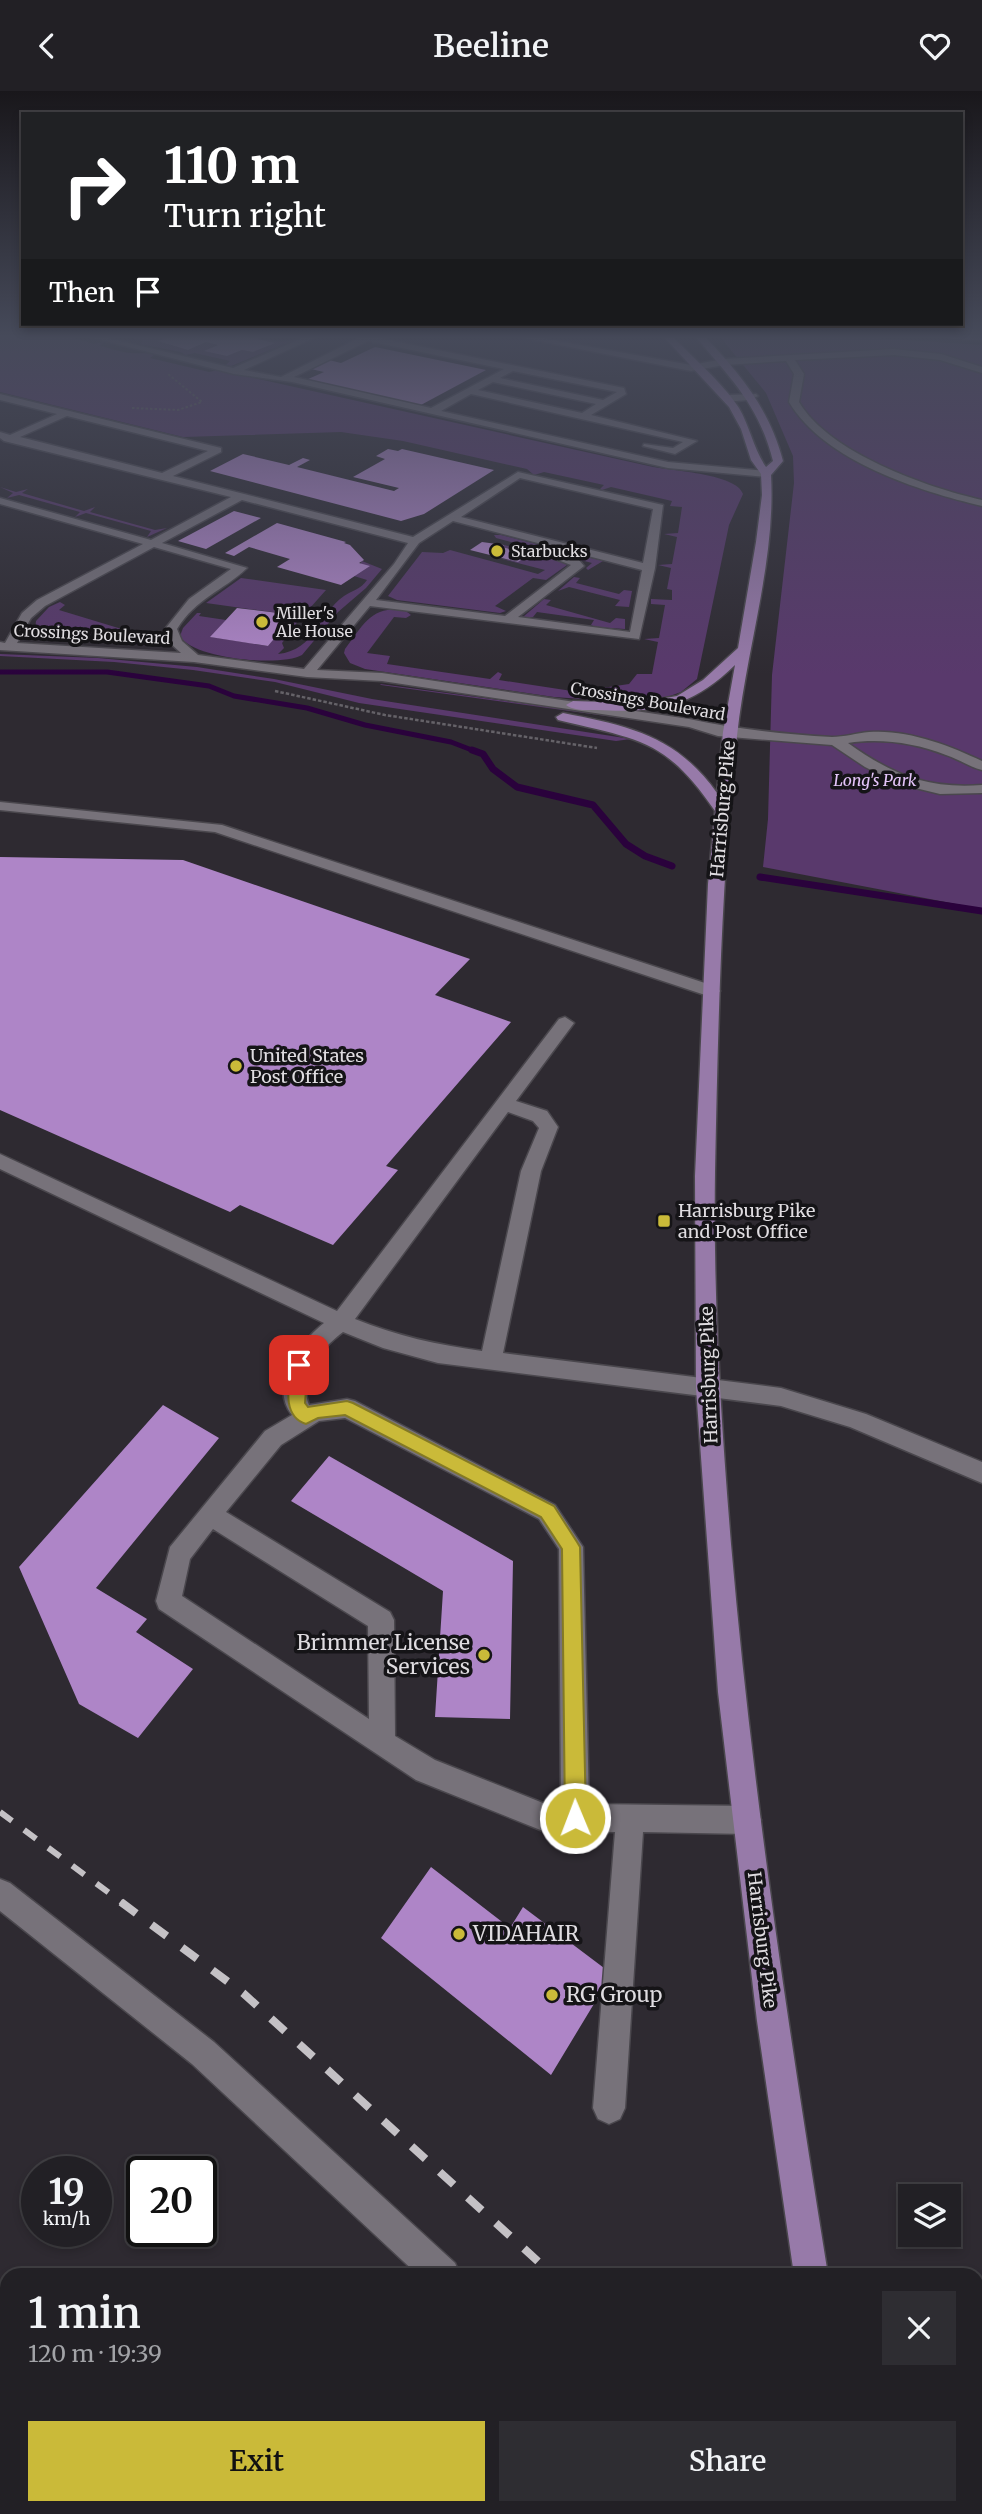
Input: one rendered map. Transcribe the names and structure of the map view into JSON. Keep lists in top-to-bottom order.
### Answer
{
  "streets": {
    "main road": ["Harrisburg Pike"],
    "street": ["Crossings Boulevard"]
  },
  "crossings": [
    ["Crossings Boulevard", "Harrisburg Pike"]
  ],
  "parks": ["Long's Park"],
  "places": {
    "other": [
      "Starbucks",
      "Miller's Ale House",
      "United States Post Office",
      "Brimmer License Services",
      "VIDAHAIR",
      "RG Group"
    ],
    "transit": ["Harrisburg Pike and Post Office"]
  },
  "page": {
    "header": "Beeline",
    "turn": ["110 m", "Turn right"],
    "then": "Then",
    "speed": "19 km/h",
    "limit": "20",
    "heading": ["1 min", "120 m · 19:39"],
    "buttons": ["Exit", "Share"]
  }
}
